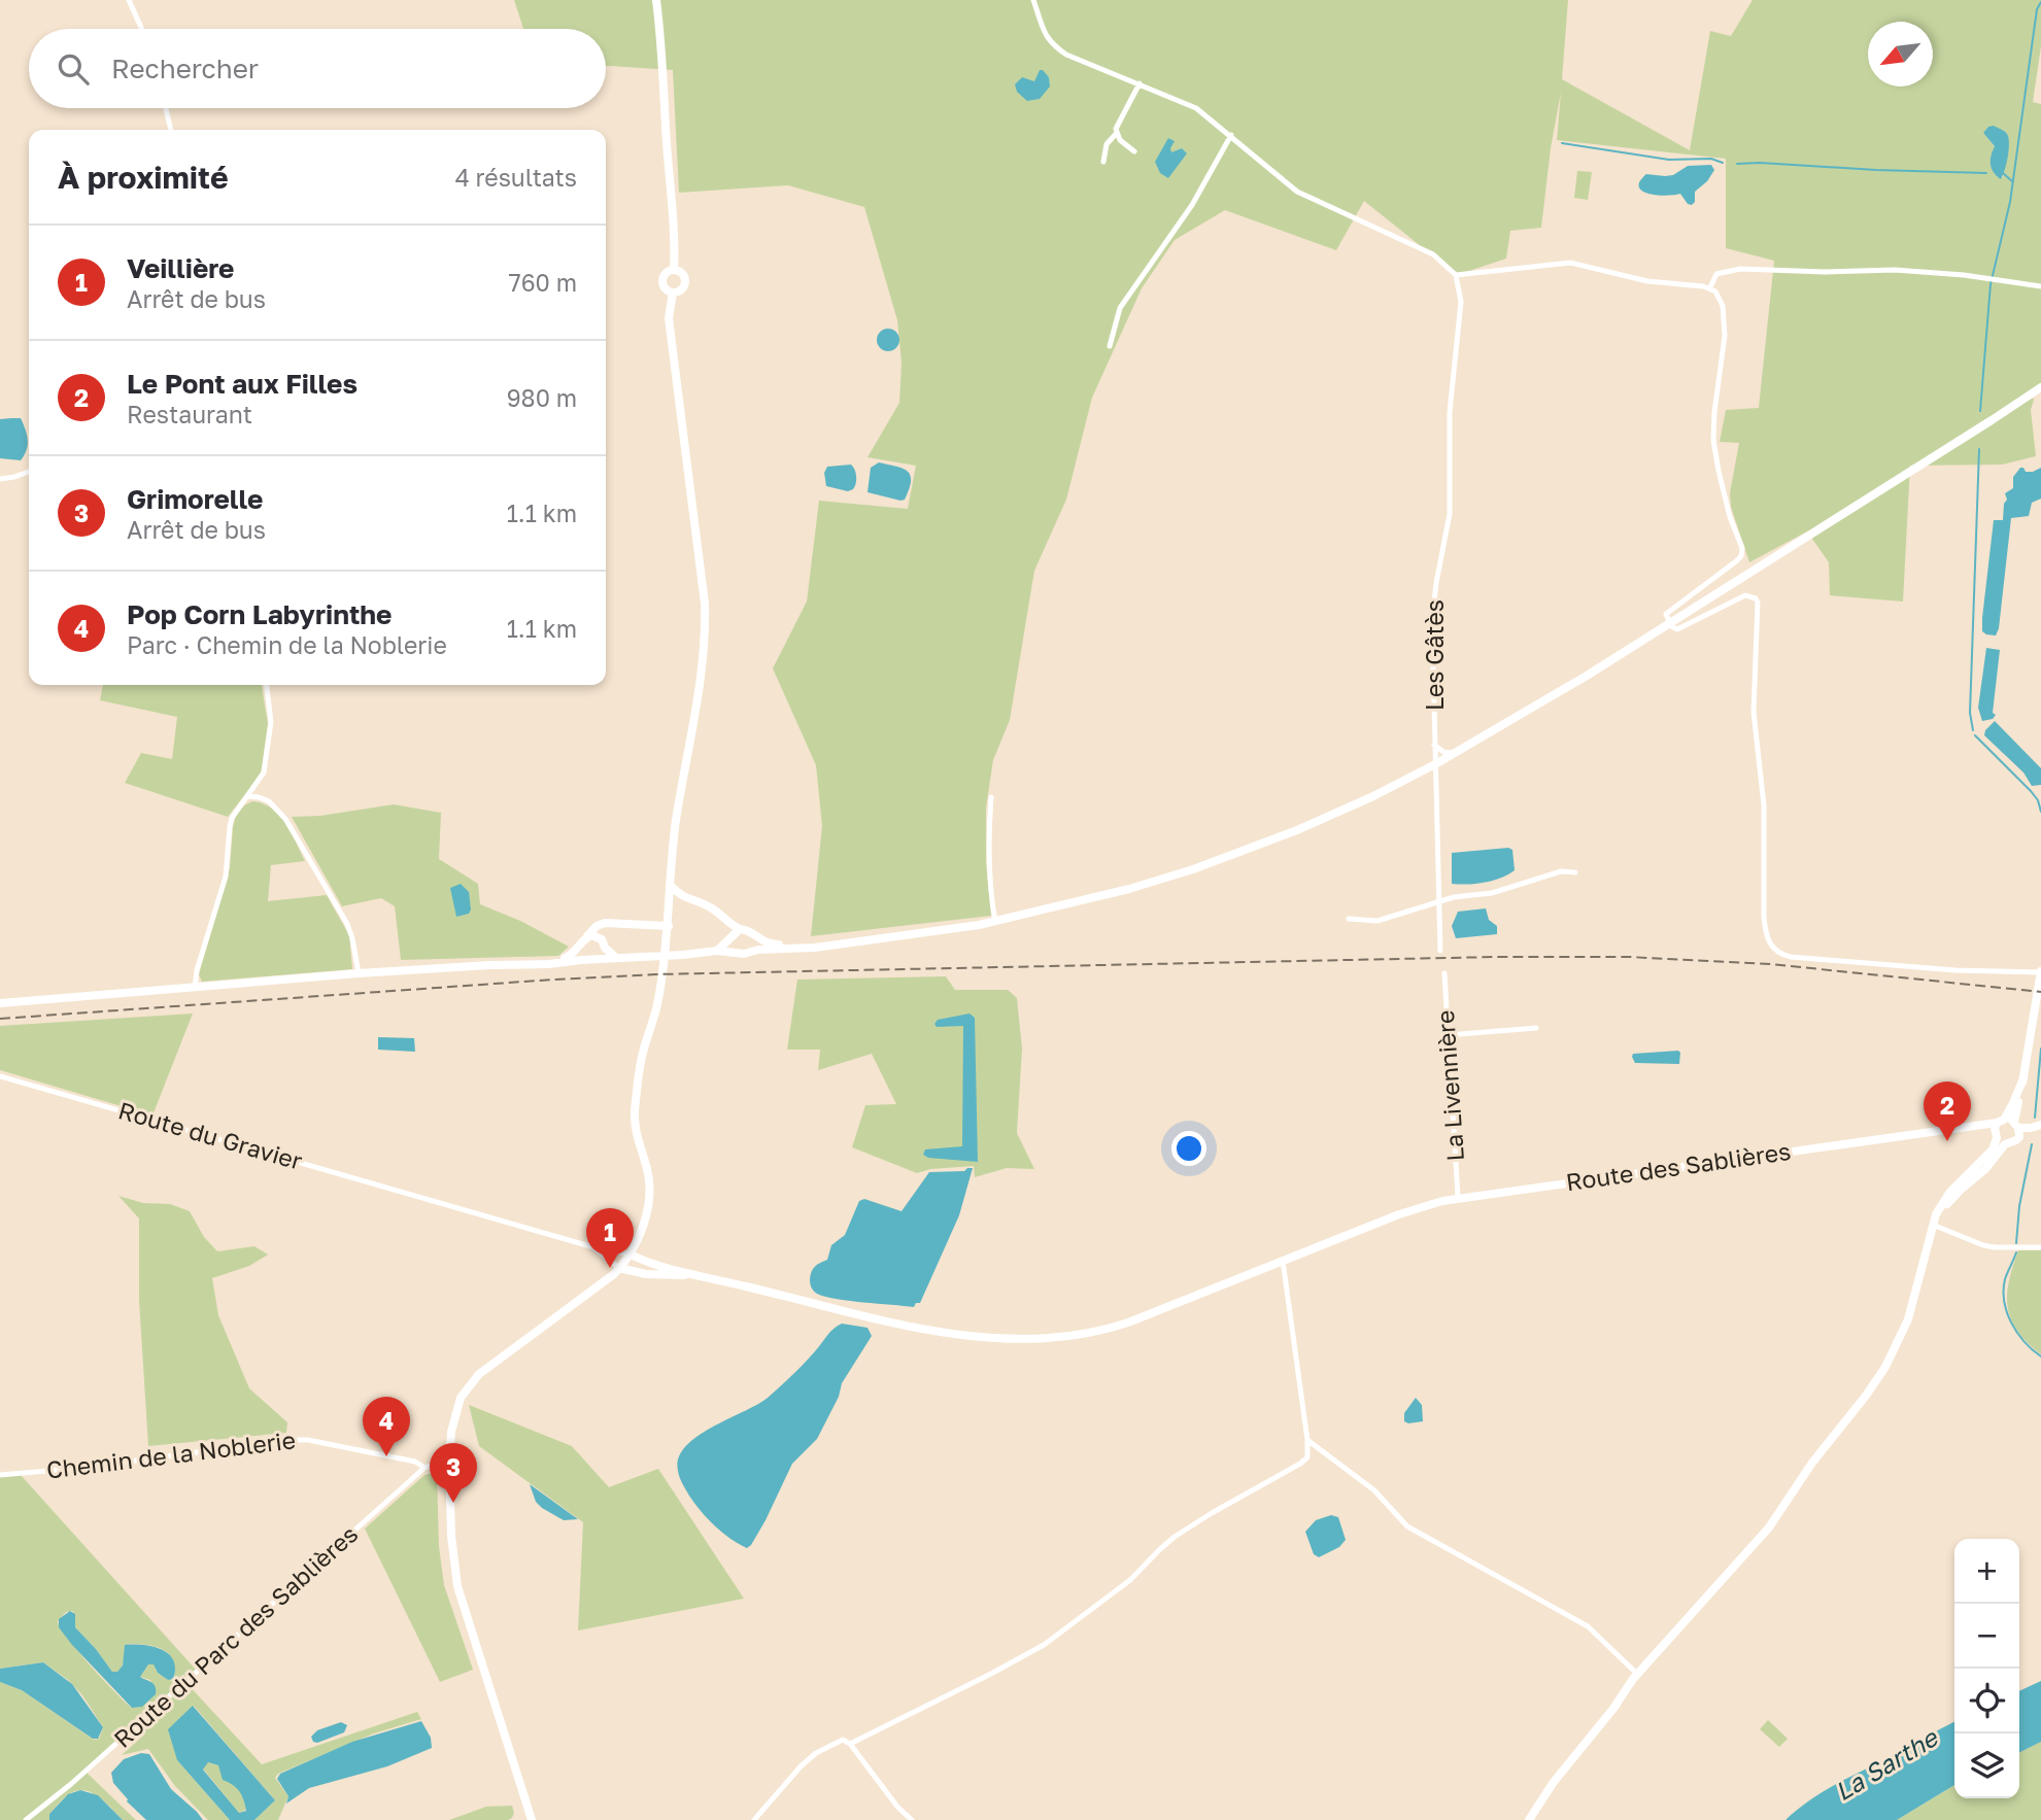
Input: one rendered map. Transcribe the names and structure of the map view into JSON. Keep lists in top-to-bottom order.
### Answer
{
  "streets": {
    "street": [
      "Les Gâtès",
      "La Livennière",
      "Route du Gravier",
      "Route des Sablières",
      "Chemin de la Noblerie",
      "Route du Parc des Sablières"
    ]
  },
  "crossings": [
    ["La Livennière", "Route des Sablières"],
    ["Chemin de la Noblerie", "Route du Parc des Sablières"]
  ],
  "water": ["La Sarthe"],
  "north": "bottom left",
  "page": {
    "search": "Rechercher",
    "heading": ["À proximité", "4 résultats"],
    "list": [
      {
        "mark": "1",
        "name": "Veillière",
        "note": "Arrêt de bus",
        "value": "760 m"
      },
      {
        "mark": "2",
        "name": "Le Pont aux Filles",
        "note": "Restaurant",
        "value": "980 m"
      },
      {
        "mark": "3",
        "name": "Grimorelle",
        "note": "Arrêt de bus",
        "value": "1.1 km"
      },
      {
        "mark": "4",
        "name": "Pop Corn Labyrinthe",
        "note": "Parc · Chemin de la Noblerie",
        "value": "1.1 km"
      }
    ],
    "pins": [
      "2",
      "1",
      "4",
      "3"
    ],
    "map_buttons": ["+", "−"]
  }
}
